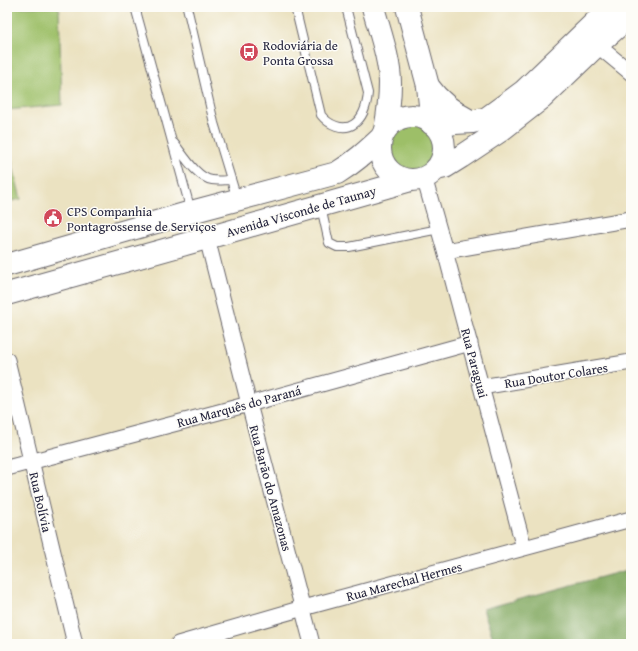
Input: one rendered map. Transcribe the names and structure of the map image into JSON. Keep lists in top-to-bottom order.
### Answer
{
  "streets": {
    "main road": ["Avenida Visconde de Taunay"],
    "street": [
      "Rua Paraguai",
      "Rua Doutor Colares",
      "Rua Marquês do Paraná",
      "Rua Barão do Amazonas",
      "Rua Bolívia",
      "Rua Marechal Hermes"
    ]
  },
  "crossings": [
    ["Avenida Visconde de Taunay", "Rua Paraguai"],
    ["Avenida Visconde de Taunay", "Rua Barão do Amazonas"],
    ["Rua Paraguai", "Rua Doutor Colares"],
    ["Rua Paraguai", "Rua Marquês do Paraná"],
    ["Rua Paraguai", "Rua Marechal Hermes"],
    ["Rua Marquês do Paraná", "Rua Barão do Amazonas"],
    ["Rua Marquês do Paraná", "Rua Bolívia"],
    ["Rua Barão do Amazonas", "Rua Marechal Hermes"]
  ],
  "places": {
    "bus stop": ["Rodoviária de Ponta Grossa"],
    "public building": ["CPS Companhia Pontagrossense de Serviços"]
  }
}
